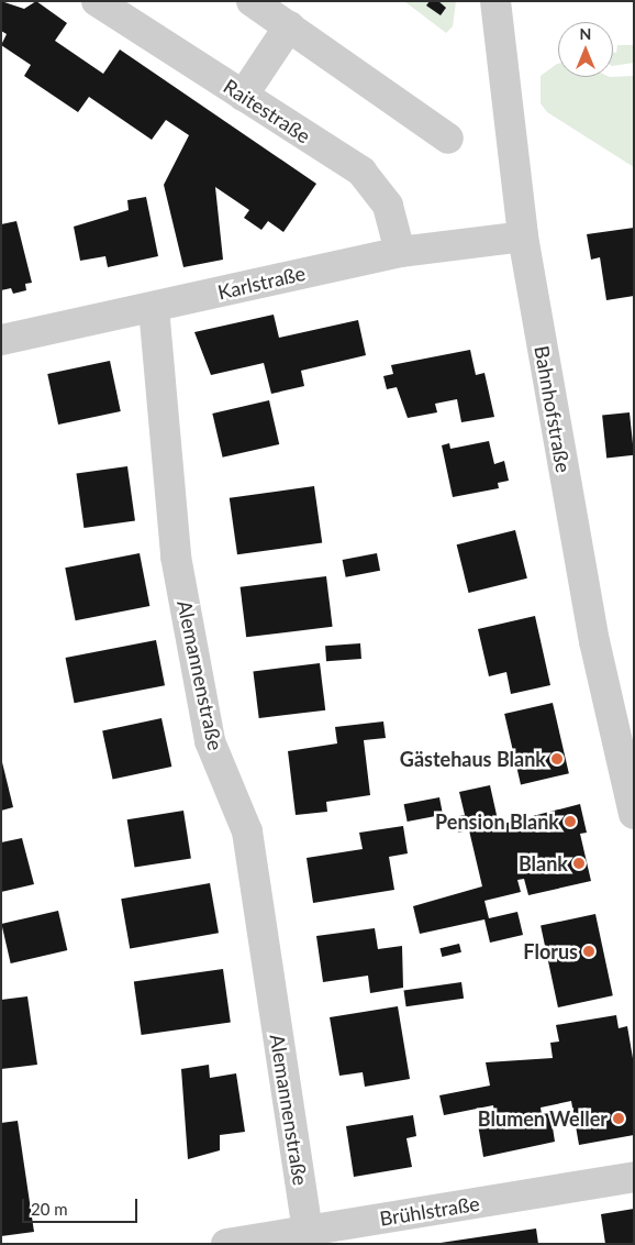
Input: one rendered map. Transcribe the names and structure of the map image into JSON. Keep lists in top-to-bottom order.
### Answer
{
  "streets": {
    "street": [
      "Raitestraße",
      "Karlstraße",
      "Bahnhofstraße",
      "Alemannenstraße",
      "Brühlstraße"
    ]
  },
  "crossings": [
    ["Raitestraße", "Karlstraße"],
    ["Karlstraße", "Bahnhofstraße"],
    ["Karlstraße", "Alemannenstraße"],
    ["Alemannenstraße", "Brühlstraße"]
  ],
  "places": [
    "Gästehaus Blank",
    "Pension Blank",
    "Blank",
    "Florus",
    "Blumen Weller"
  ],
  "scale_bar": "20 m",
  "north": "top"
}
